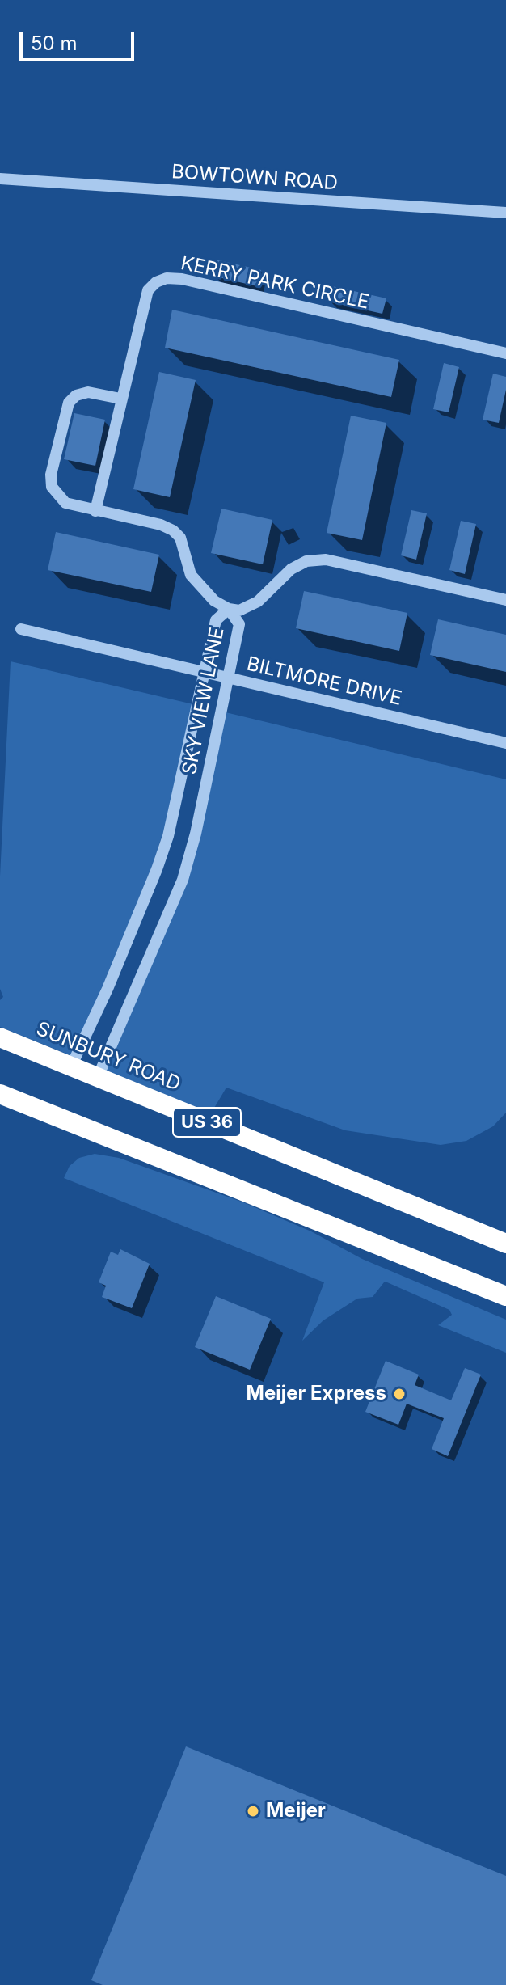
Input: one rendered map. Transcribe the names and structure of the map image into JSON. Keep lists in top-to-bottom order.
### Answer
{
  "streets": {
    "highway": ["SUNBURY ROAD", "US 36"],
    "street": [
      "BOWTOWN ROAD",
      "KERRY PARK CIRCLE",
      "BILTMORE DRIVE",
      "SKY VIEW LANE"
    ]
  },
  "crossings": [
    ["BILTMORE DRIVE", "SKY VIEW LANE"],
    ["SKY VIEW LANE", "SUNBURY ROAD"]
  ],
  "places": ["Meijer Express", "Meijer"],
  "scale_bar": "50 m"
}
